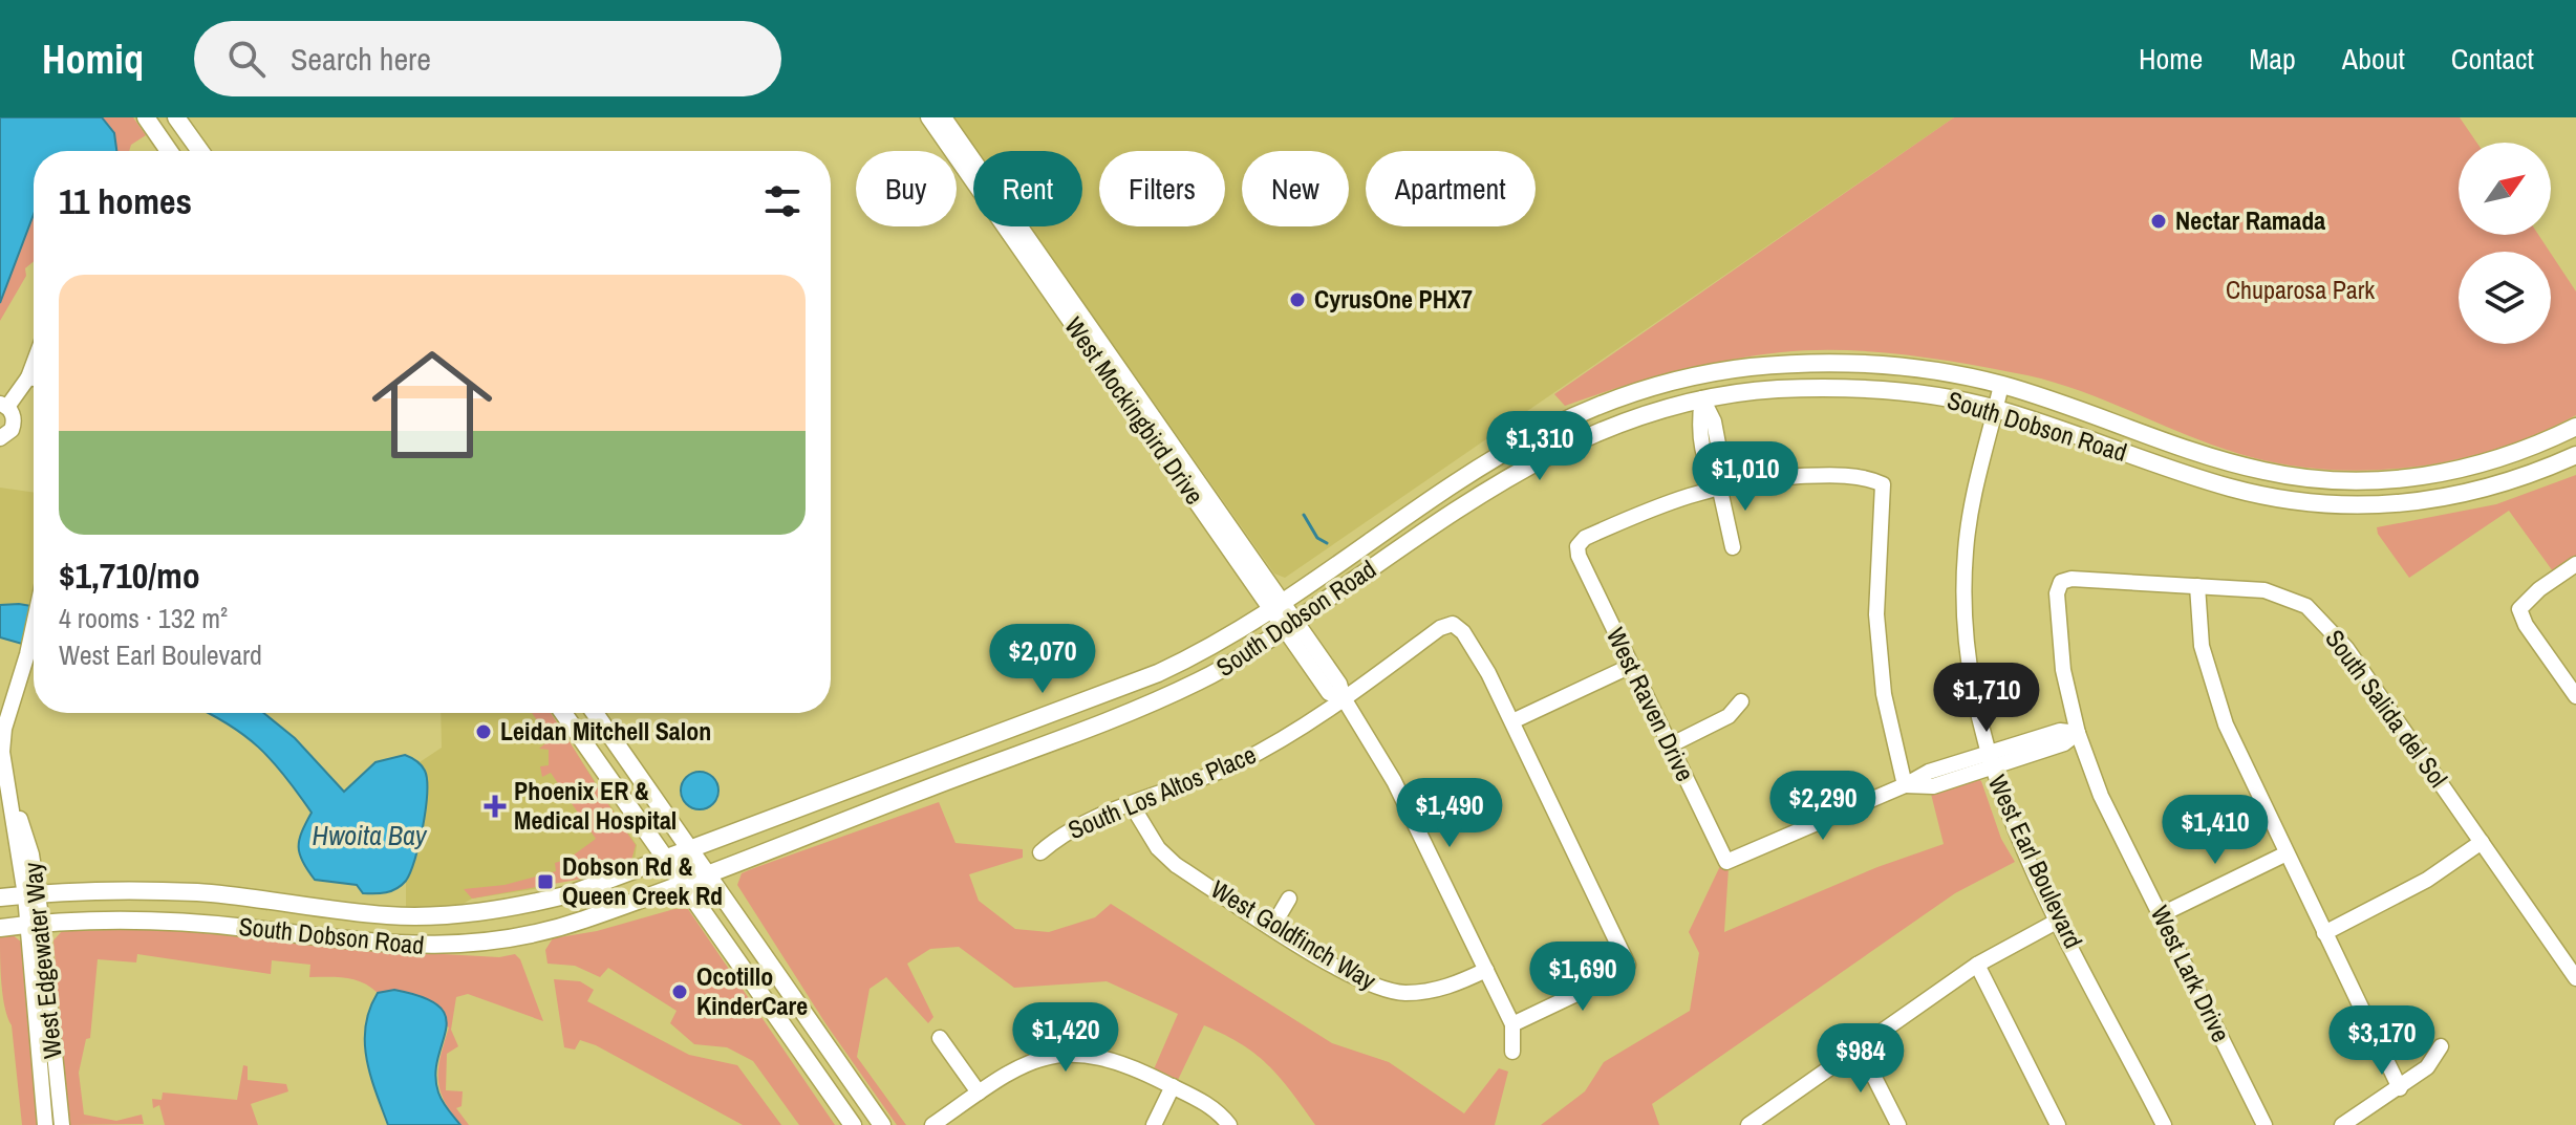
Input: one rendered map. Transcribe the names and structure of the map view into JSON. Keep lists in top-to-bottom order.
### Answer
{
  "streets": {
    "main road": ["South Dobson Road"],
    "street": [
      "West Mockingbird Drive",
      "West Raven Drive",
      "South Salida del Sol",
      "South Los Altos Place",
      "West Earl Boulevard",
      "West Goldfinch Way",
      "West Edgewater Way",
      "West Lark Drive"
    ]
  },
  "crossings": [
    ["West Mockingbird Drive", "South Dobson Road"],
    ["West Mockingbird Drive", "South Los Altos Place"],
    ["West Mockingbird Drive", "West Goldfinch Way"],
    ["South Dobson Road", "West Earl Boulevard"],
    ["South Dobson Road", "West Edgewater Way"],
    ["South Salida del Sol", "West Lark Drive"],
    ["South Los Altos Place", "West Goldfinch Way"]
  ],
  "water": ["Hwoita Bay"],
  "parks": ["Chuparosa Park"],
  "places": {
    "other": [
      "Nectar Ramada",
      "CyrusOne PHX7",
      "Leidan Mitchell Salon",
      "Ocotillo KinderCare"
    ],
    "health": ["Phoenix ER & Medical Hospital"],
    "transit": ["Dobson Rd & Queen Creek Rd"]
  },
  "north": "top right",
  "page": {
    "header": "Homiq",
    "search": "Search here",
    "nav": [
      "Home",
      "Map",
      "About",
      "Contact"
    ],
    "chip": [
      "Buy",
      "Rent",
      "Filters",
      "New",
      "Apartment"
    ],
    "heading": "11 homes",
    "list": [
      {
        "name": "$1,710/mo",
        "note": "4 rooms · 132 m² · West Earl Boulevard"
      }
    ],
    "price": [
      "$1,310",
      "$1,010",
      "$2,070",
      "$1,710",
      "$2,290",
      "$1,490",
      "$1,410",
      "$1,690",
      "$1,420",
      "$3,170",
      "$984"
    ]
  }
}
